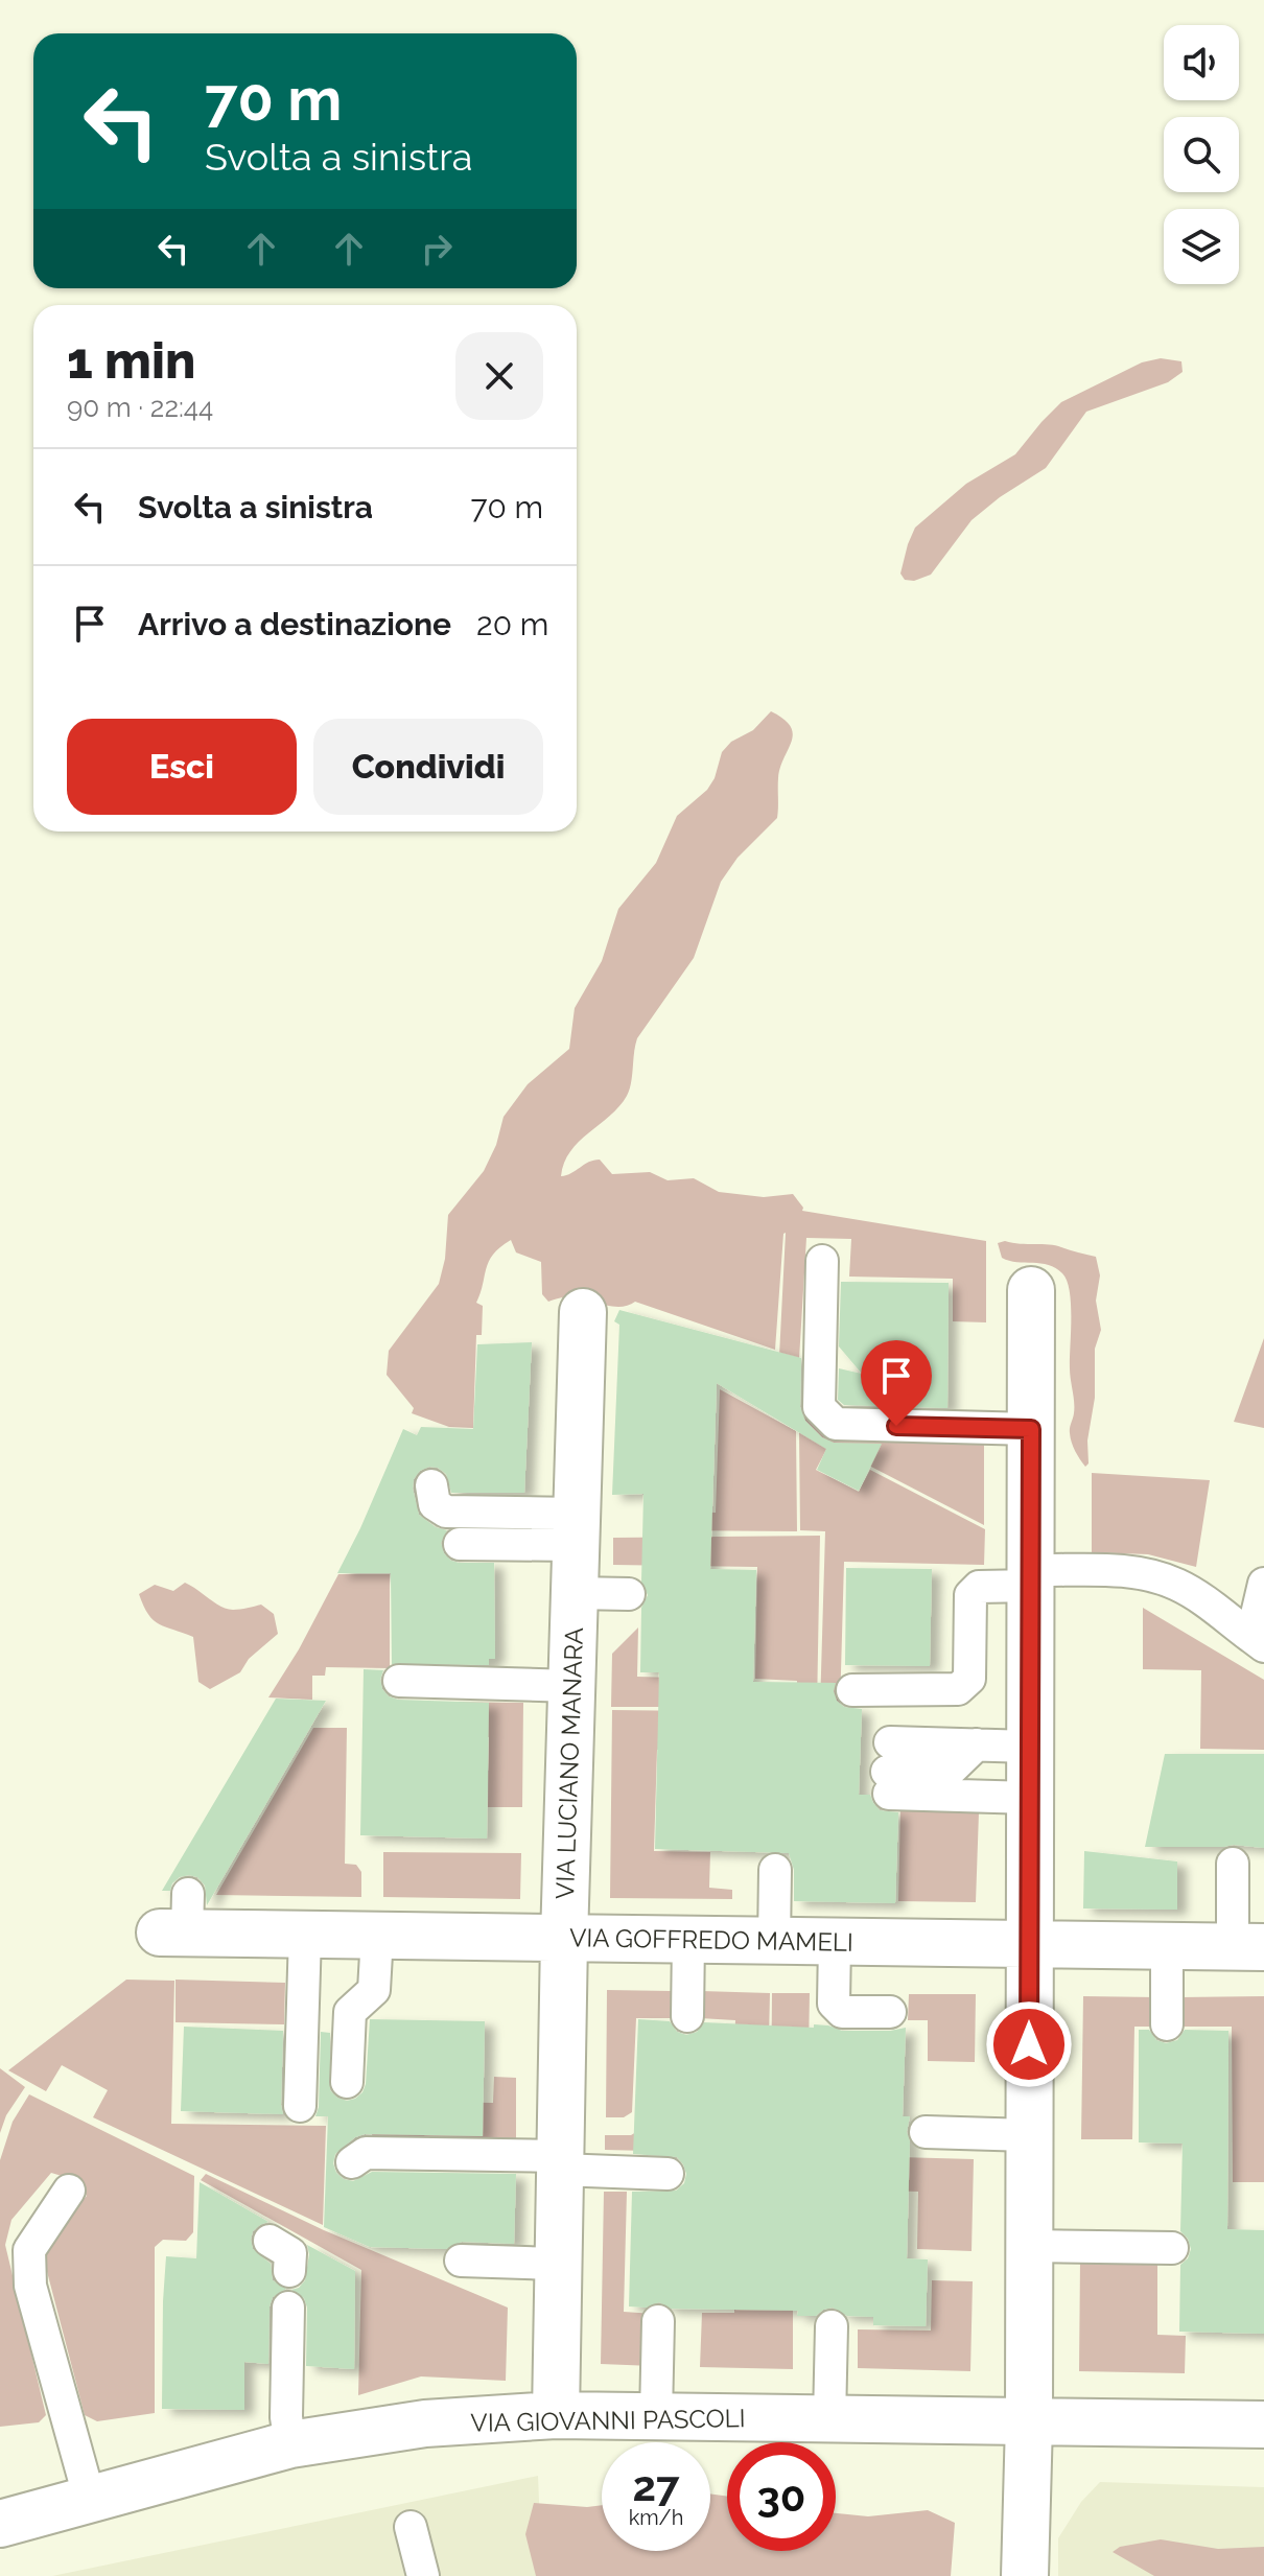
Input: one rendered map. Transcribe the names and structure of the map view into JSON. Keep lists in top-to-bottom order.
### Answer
{
  "streets": {
    "street": ["VIA LUCIANO MANARA", "VIA GOFFREDO MAMELI", "VIA GIOVANNI PASCOLI"]
  },
  "crossings": [
    ["VIA LUCIANO MANARA", "VIA GOFFREDO MAMELI"],
    ["VIA LUCIANO MANARA", "VIA GIOVANNI PASCOLI"]
  ],
  "page": {
    "turn": ["70 m", "Svolta a sinistra"],
    "heading": ["1 min", "90 m · 22:44"],
    "list": [
      {
        "name": "Svolta a sinistra",
        "value": "70 m"
      },
      {
        "name": "Arrivo a destinazione",
        "value": "20 m"
      }
    ],
    "buttons": ["Esci", "Condividi"],
    "speed": "27 km/h",
    "limit": "30"
  }
}
